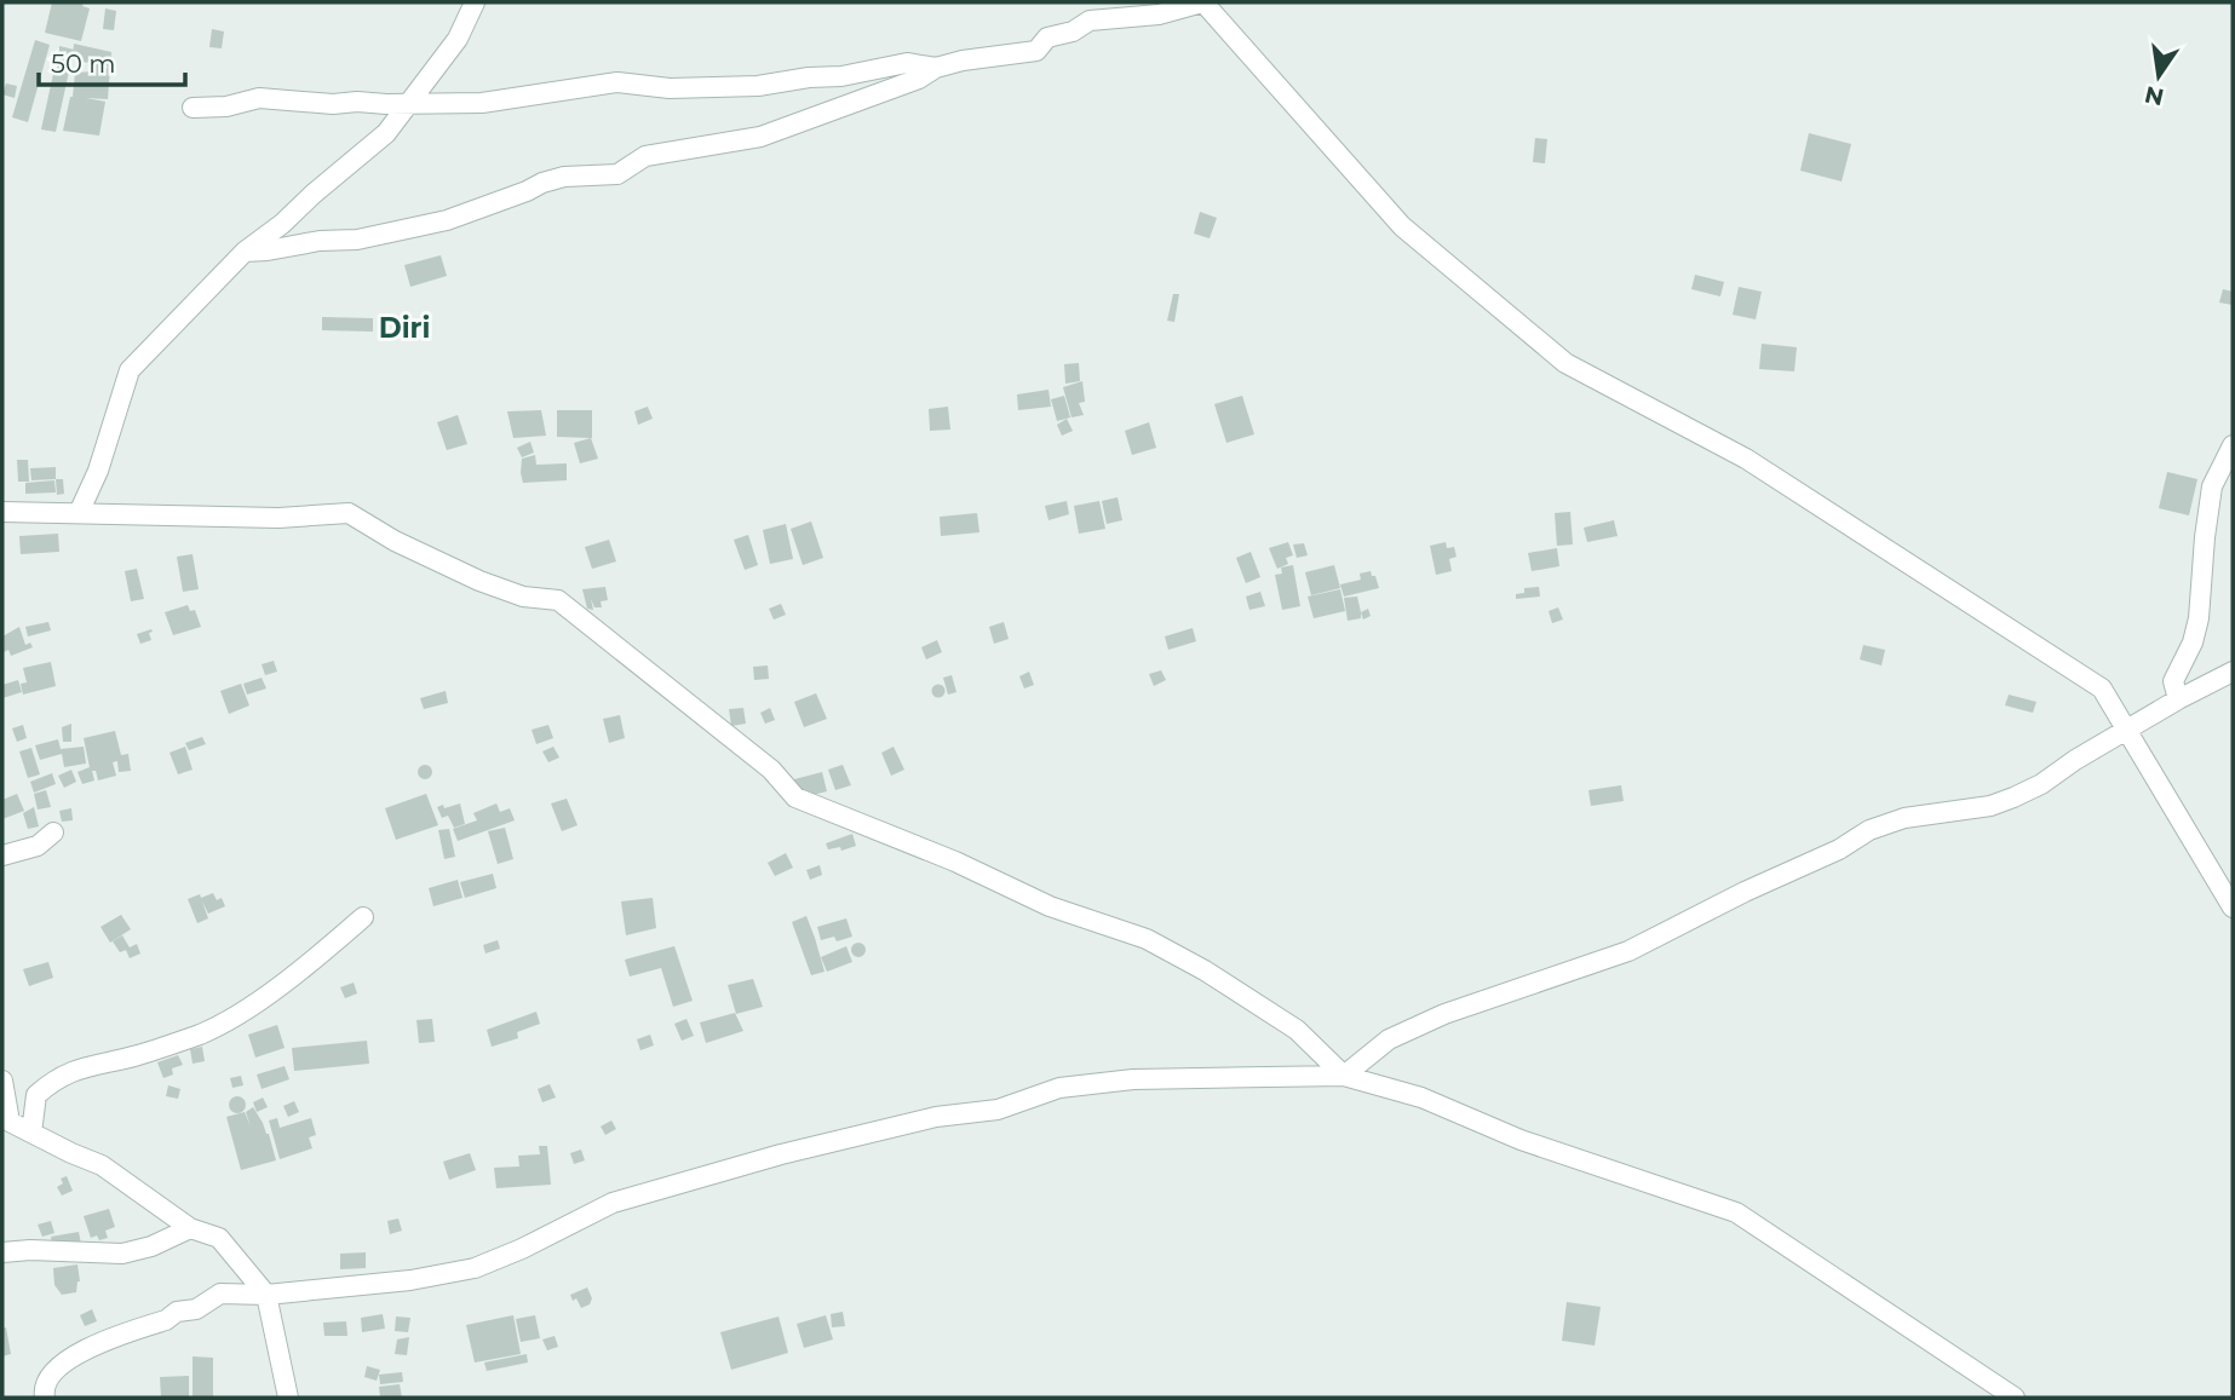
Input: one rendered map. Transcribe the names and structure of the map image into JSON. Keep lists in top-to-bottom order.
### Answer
{
  "districts": ["Diri"],
  "scale_bar": "50 m",
  "north": "bottom"
}
